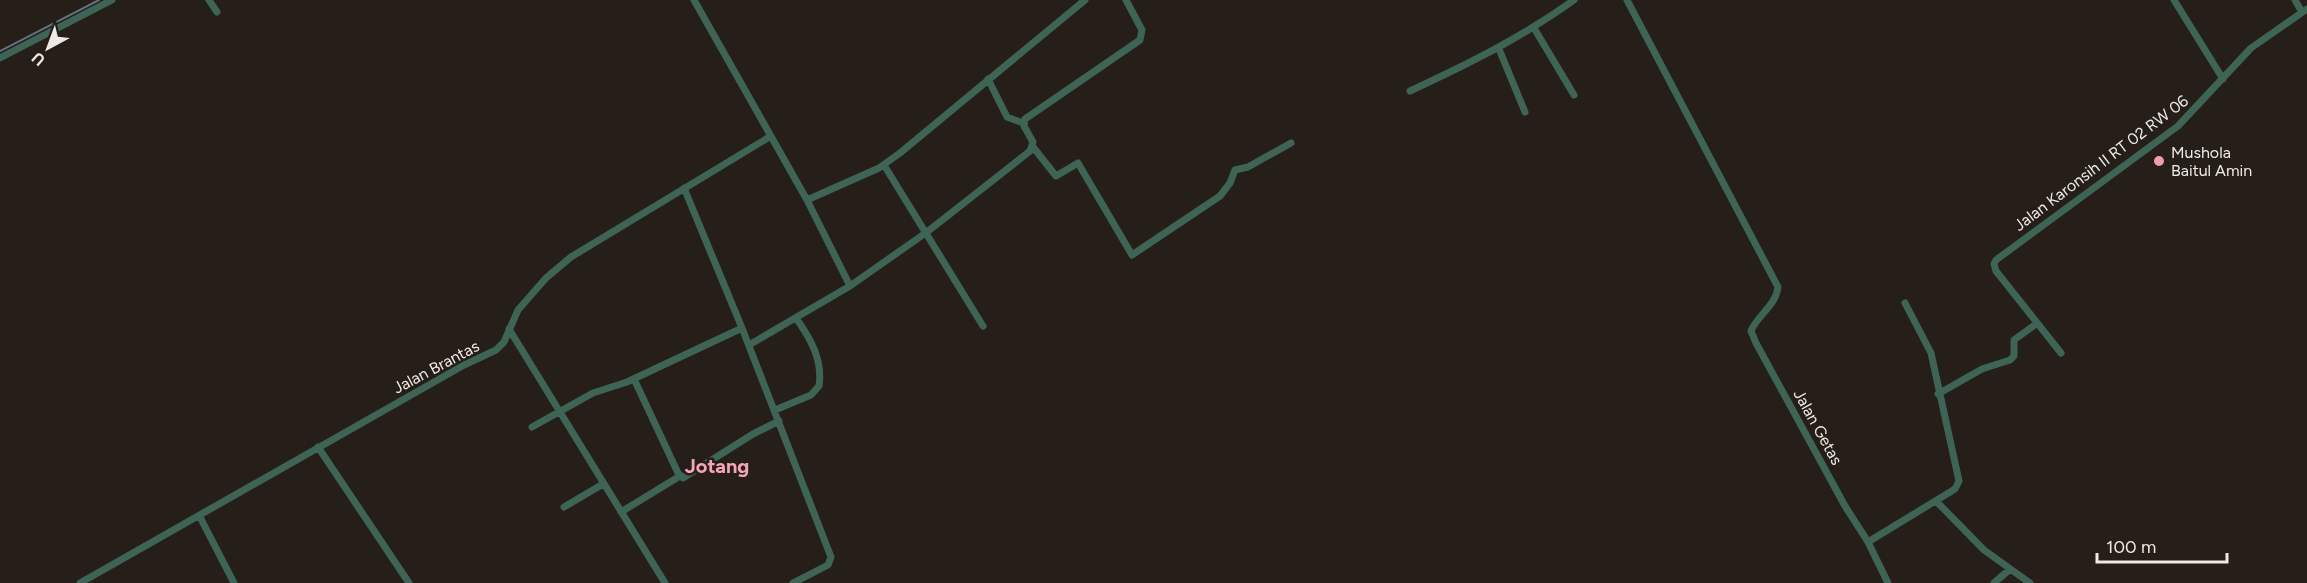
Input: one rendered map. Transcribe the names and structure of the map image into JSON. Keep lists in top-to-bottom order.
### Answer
{
  "streets": {
    "street": ["Jalan Karonsih II RT 02 RW 06", "Jalan Brantas", "Jalan Getas"]
  },
  "districts": ["Jotang"],
  "places": ["Mushola Baitul Amin"],
  "scale_bar": "100 m",
  "north": "bottom left"
}
